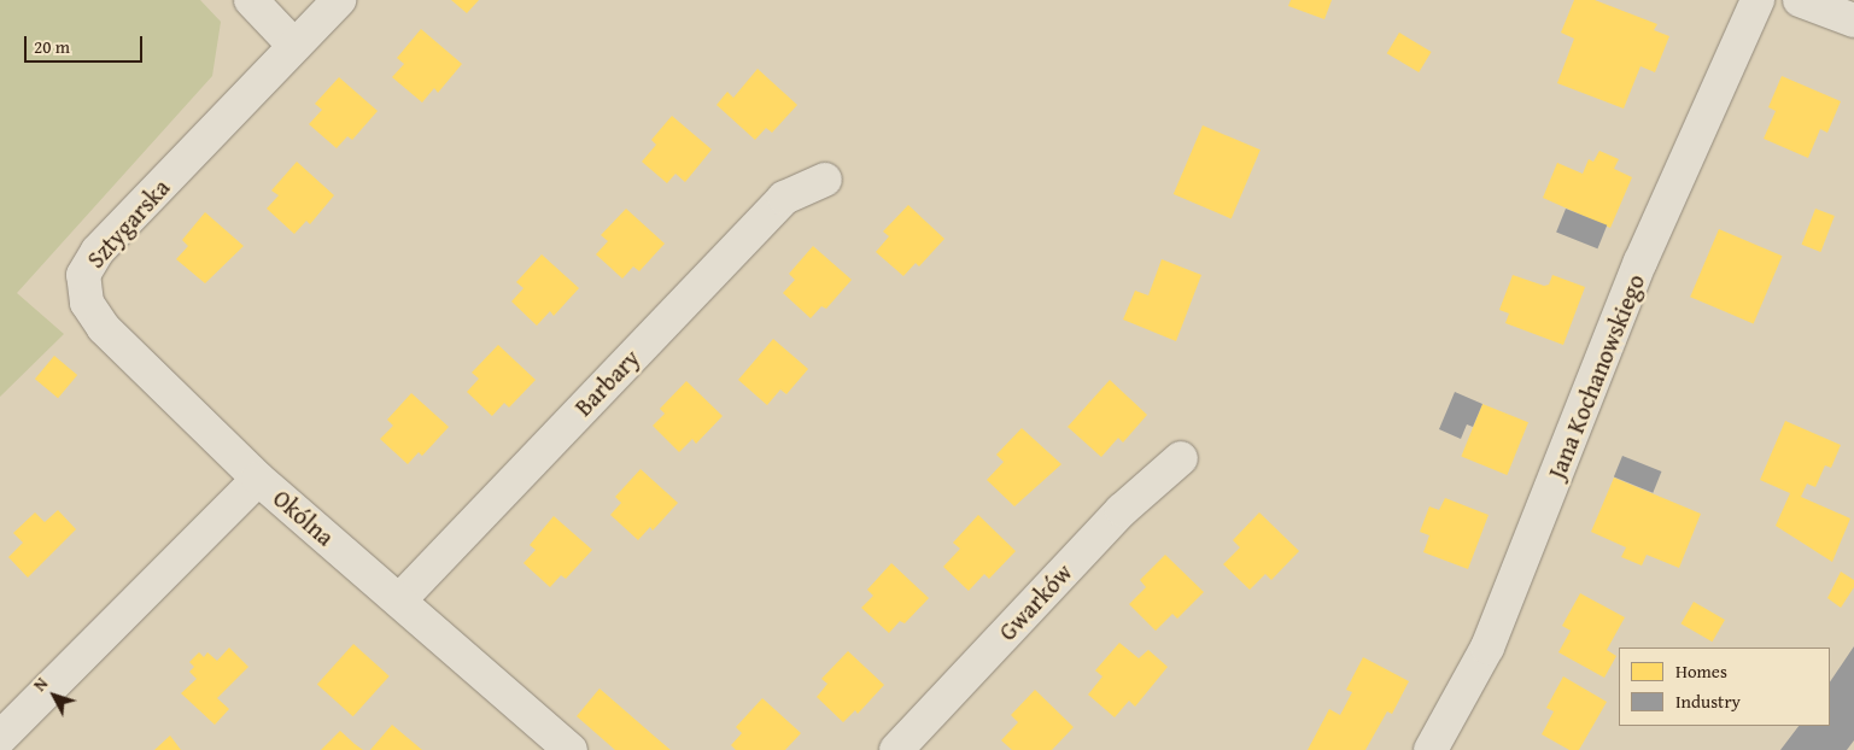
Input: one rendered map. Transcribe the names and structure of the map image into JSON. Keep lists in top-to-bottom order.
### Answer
{
  "streets": {
    "street": [
      "Sztygarska",
      "Jana Kochanowskiego",
      "Barbary",
      "Okólna",
      "Gwarków"
    ]
  },
  "crossings": [
    ["Sztygarska", "Okólna"],
    ["Barbary", "Okólna"]
  ],
  "legend": ["Homes", "Industry"],
  "scale_bar": "20 m",
  "north": "top left"
}
